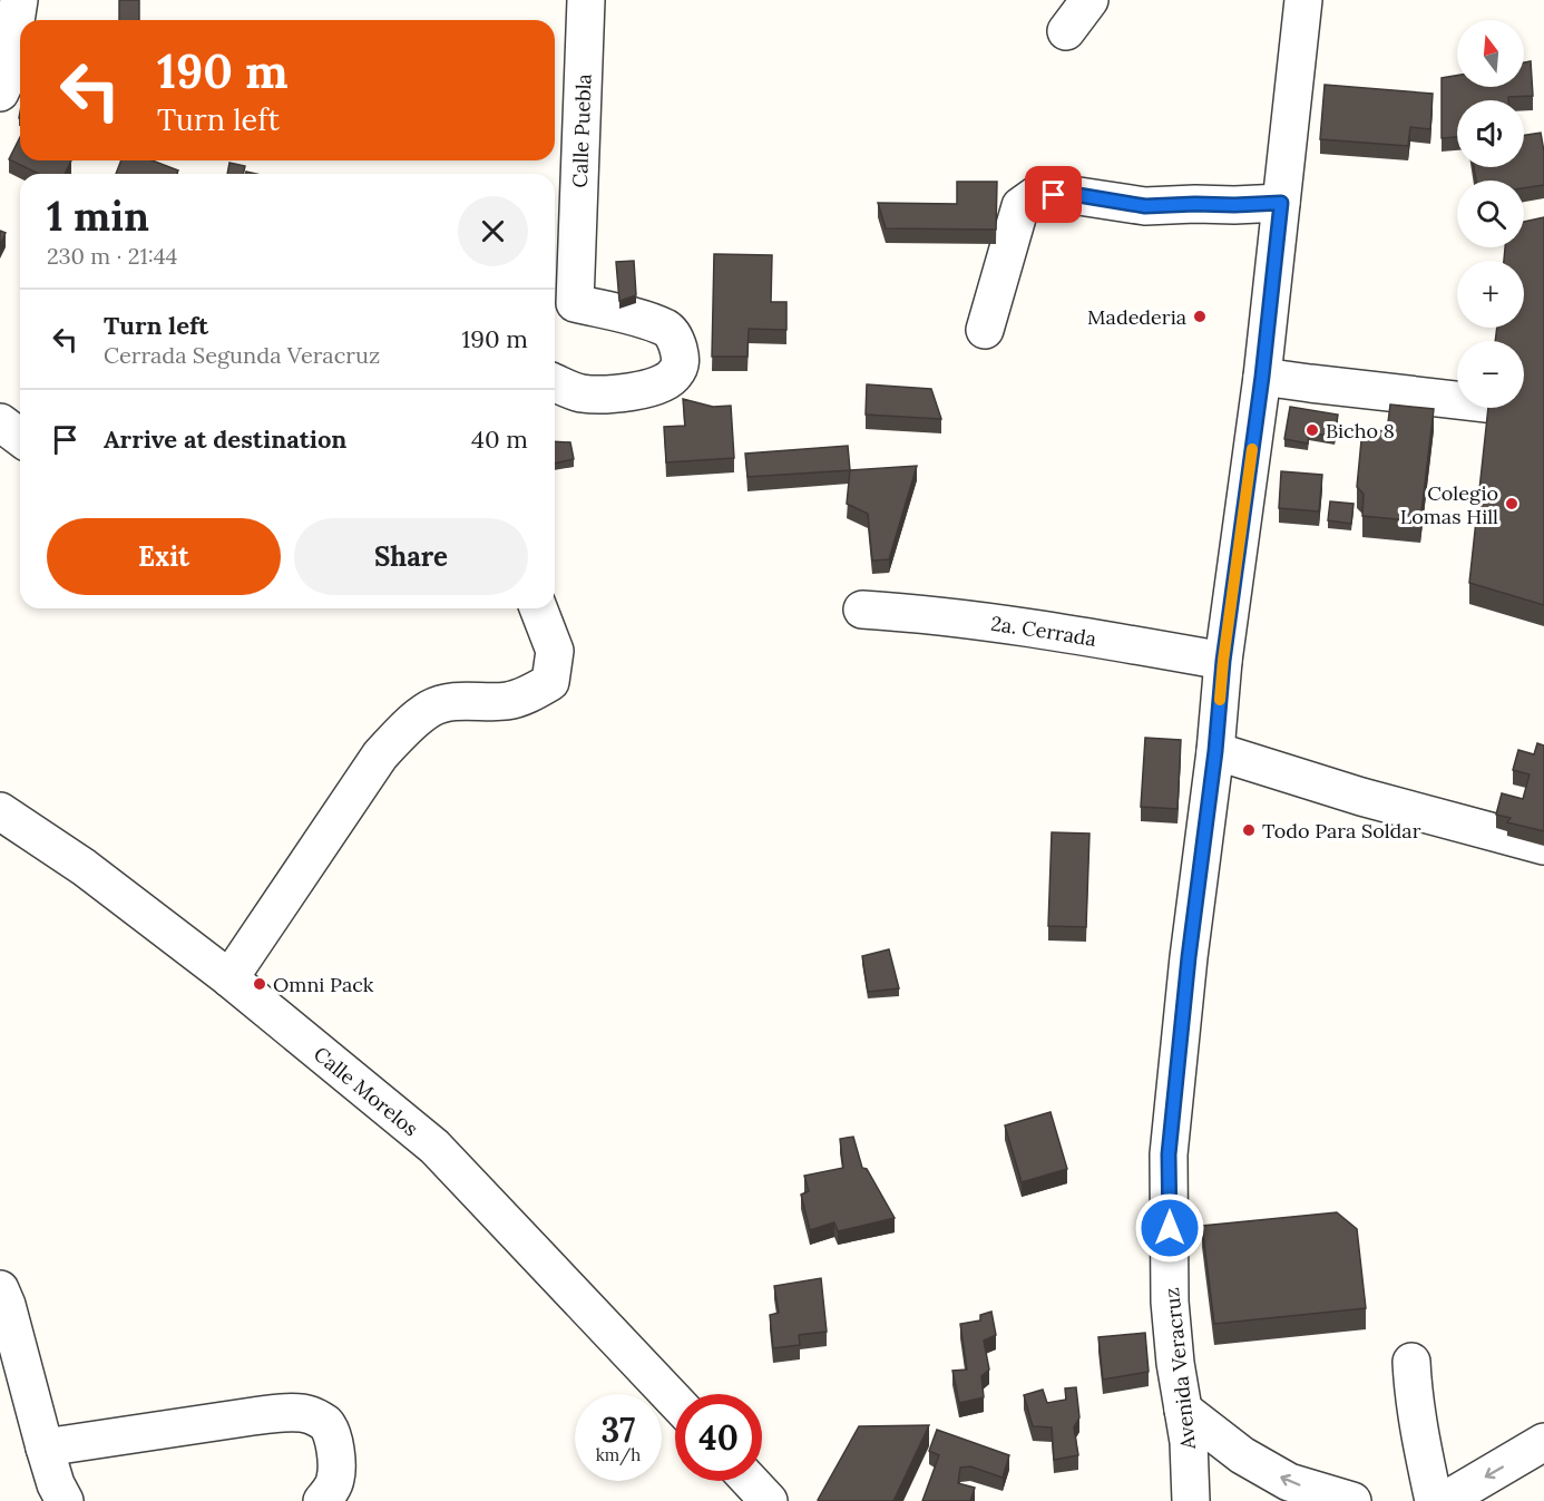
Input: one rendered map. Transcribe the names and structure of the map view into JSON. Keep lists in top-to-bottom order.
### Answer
{
  "streets": {
    "street": [
      "Calle Puebla",
      "2a. Cerrada",
      "Calle Morelos",
      "Avenida Veracruz"
    ]
  },
  "crossings": [
    ["2a. Cerrada", "Avenida Veracruz"]
  ],
  "places": [
    "Madederia",
    "Bicho 8",
    "Colegio Lomas Hill",
    "Todo Para Soldar",
    "Omni Pack"
  ],
  "north": "top",
  "page": {
    "map_buttons": ["+", "−"],
    "turn": ["190 m", "Turn left"],
    "heading": ["1 min", "230 m · 21:44"],
    "list": [
      {
        "name": "Turn left",
        "note": "Cerrada Segunda Veracruz",
        "value": "190 m"
      },
      {
        "name": "Arrive at destination",
        "value": "40 m"
      }
    ],
    "buttons": ["Exit", "Share"],
    "speed": "37 km/h",
    "limit": "40"
  }
}
